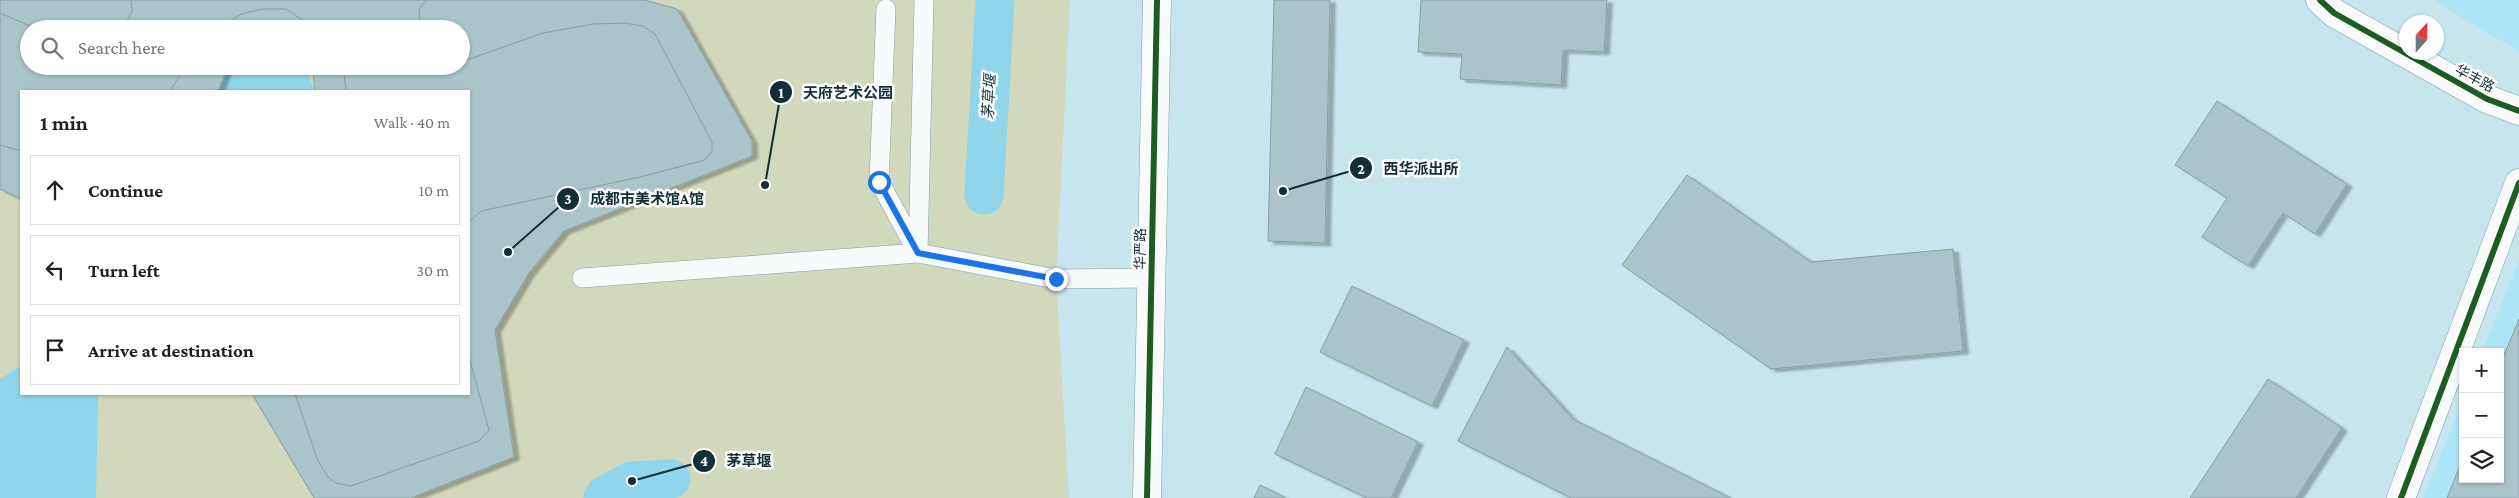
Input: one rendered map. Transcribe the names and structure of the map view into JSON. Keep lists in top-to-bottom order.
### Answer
{
  "streets": {
    "street": ["华丰路", "华严路"]
  },
  "water": ["茅草堰"],
  "places": [
    "天府艺术公园",
    "西华派出所",
    "成都市美术馆A馆",
    "茅草堰"
  ],
  "north": "top",
  "page": {
    "search": "Search here",
    "heading": ["1 min", "Walk · 40 m"],
    "list": [
      ["Continue", "10 m"],
      ["Turn left", "30 m"],
      "Arrive at destination"
    ],
    "map_buttons": ["+", "−"]
  }
}
